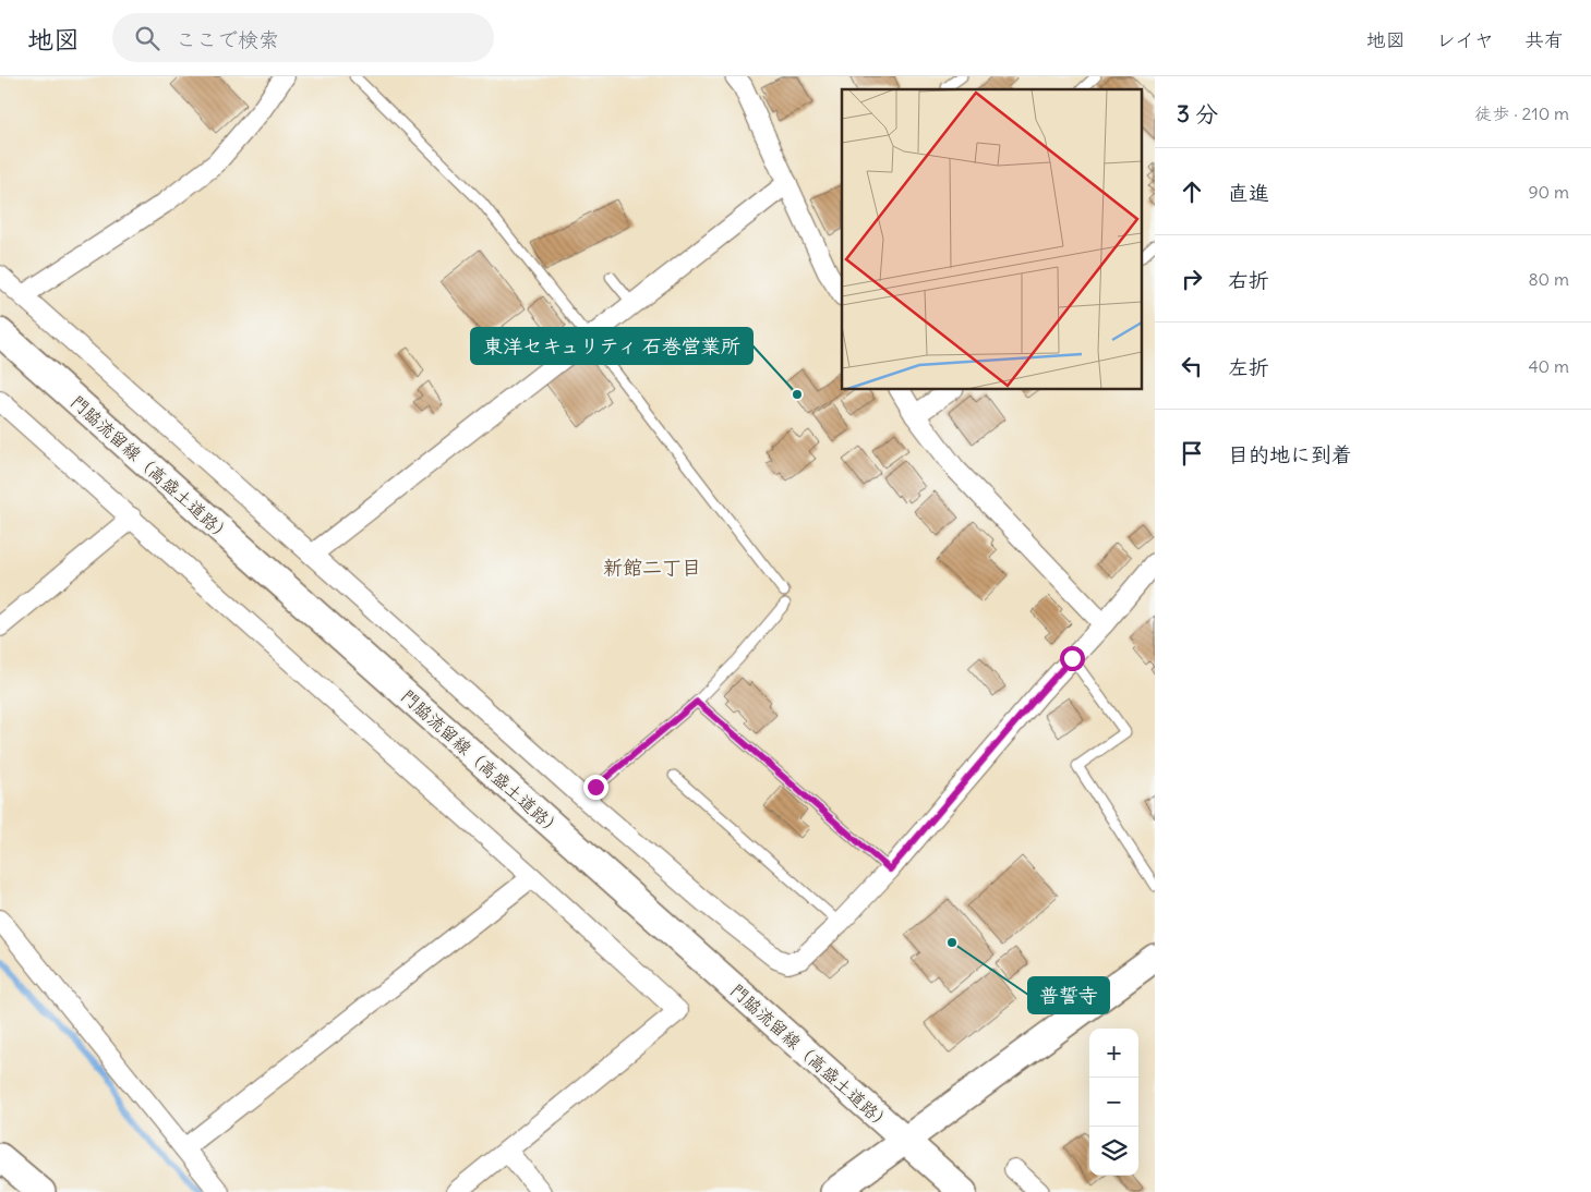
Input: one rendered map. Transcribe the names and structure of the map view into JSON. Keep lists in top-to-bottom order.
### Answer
{
  "streets": {
    "main road": ["門脇流留線（高盛土道路）"]
  },
  "districts": ["新館二丁目"],
  "places": ["東洋セキュリティ 石巻営業所", "普誓寺"],
  "page": {
    "header": "地図",
    "search": "ここで検索",
    "nav": ["地図", "レイヤ", "共有"],
    "heading": ["3 分", "徒歩 · 210 m"],
    "list": [
      ["直進", "90 m"],
      ["右折", "80 m"],
      ["左折", "40 m"],
      "目的地に到着"
    ],
    "map_buttons": ["+", "−"]
  }
}
